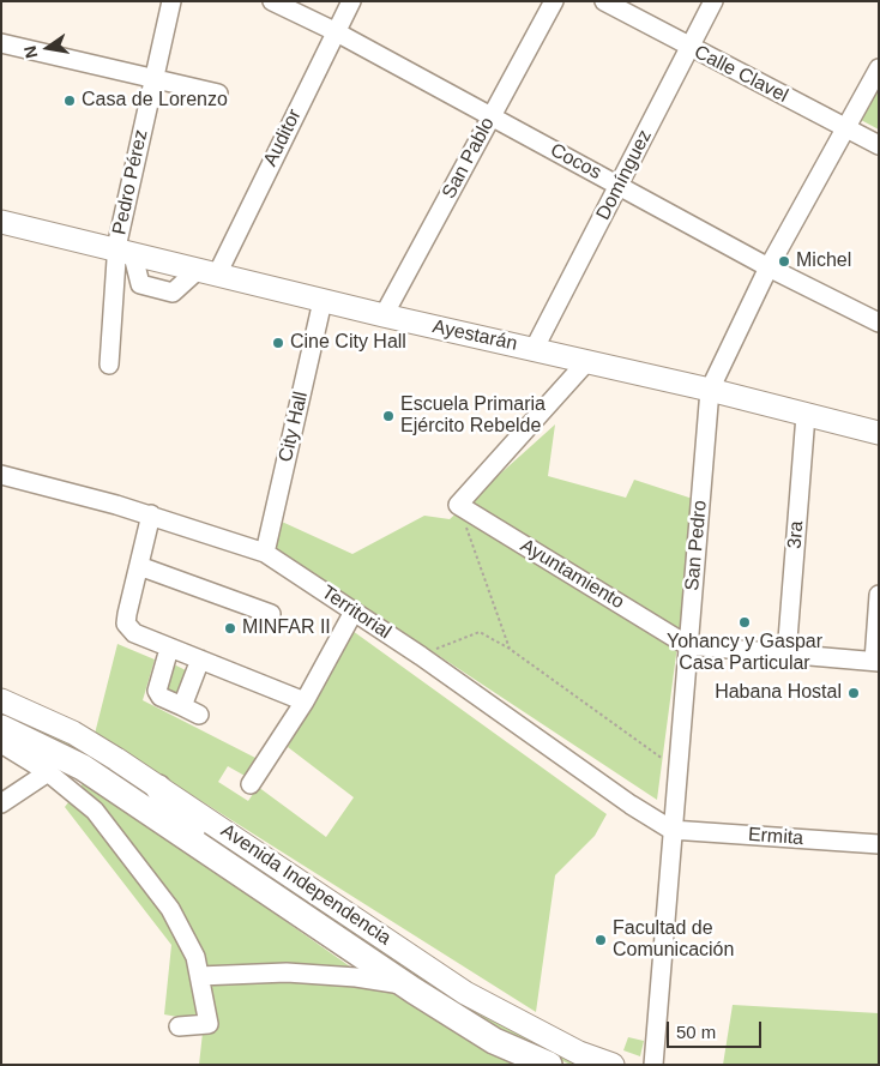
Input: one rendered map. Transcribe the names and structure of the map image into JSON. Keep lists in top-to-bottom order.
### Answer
{
  "streets": {
    "highway": ["Avenida Independencia"],
    "main road": ["Ayestarán"],
    "street": [
      "Calle Clavel",
      "Auditor",
      "San Pablo",
      "Cocos",
      "Domínguez",
      "Pedro Pérez",
      "City Hall",
      "3ra",
      "San Pedro",
      "Ayuntamiento",
      "Territorial",
      "Ermita"
    ]
  },
  "crossings": [
    ["Calle Clavel", "Domínguez"],
    ["Calle Clavel", "San Pedro"],
    ["Auditor", "Cocos"],
    ["Auditor", "Ayestarán"],
    ["San Pablo", "Cocos"],
    ["San Pablo", "Ayestarán"],
    ["Cocos", "Domínguez"],
    ["Cocos", "San Pedro"],
    ["Domínguez", "Ayestarán"],
    ["Pedro Pérez", "Ayestarán"],
    ["Ayestarán", "City Hall"],
    ["Ayestarán", "3ra"],
    ["Ayestarán", "San Pedro"],
    ["City Hall", "Territorial"],
    ["3ra", "Ayuntamiento"],
    ["San Pedro", "Ayuntamiento"],
    ["San Pedro", "Territorial"],
    ["San Pedro", "Ermita"],
    ["Territorial", "Ermita"]
  ],
  "places": [
    "Casa de Lorenzo",
    "Michel",
    "Cine City Hall",
    "Escuela Primaria Ejército Rebelde",
    "Yohancy y Gaspar Casa Particular",
    "MINFAR II",
    "Habana Hostal",
    "Facultad de Comunicación"
  ],
  "scale_bar": "50 m",
  "north": "left"
}
